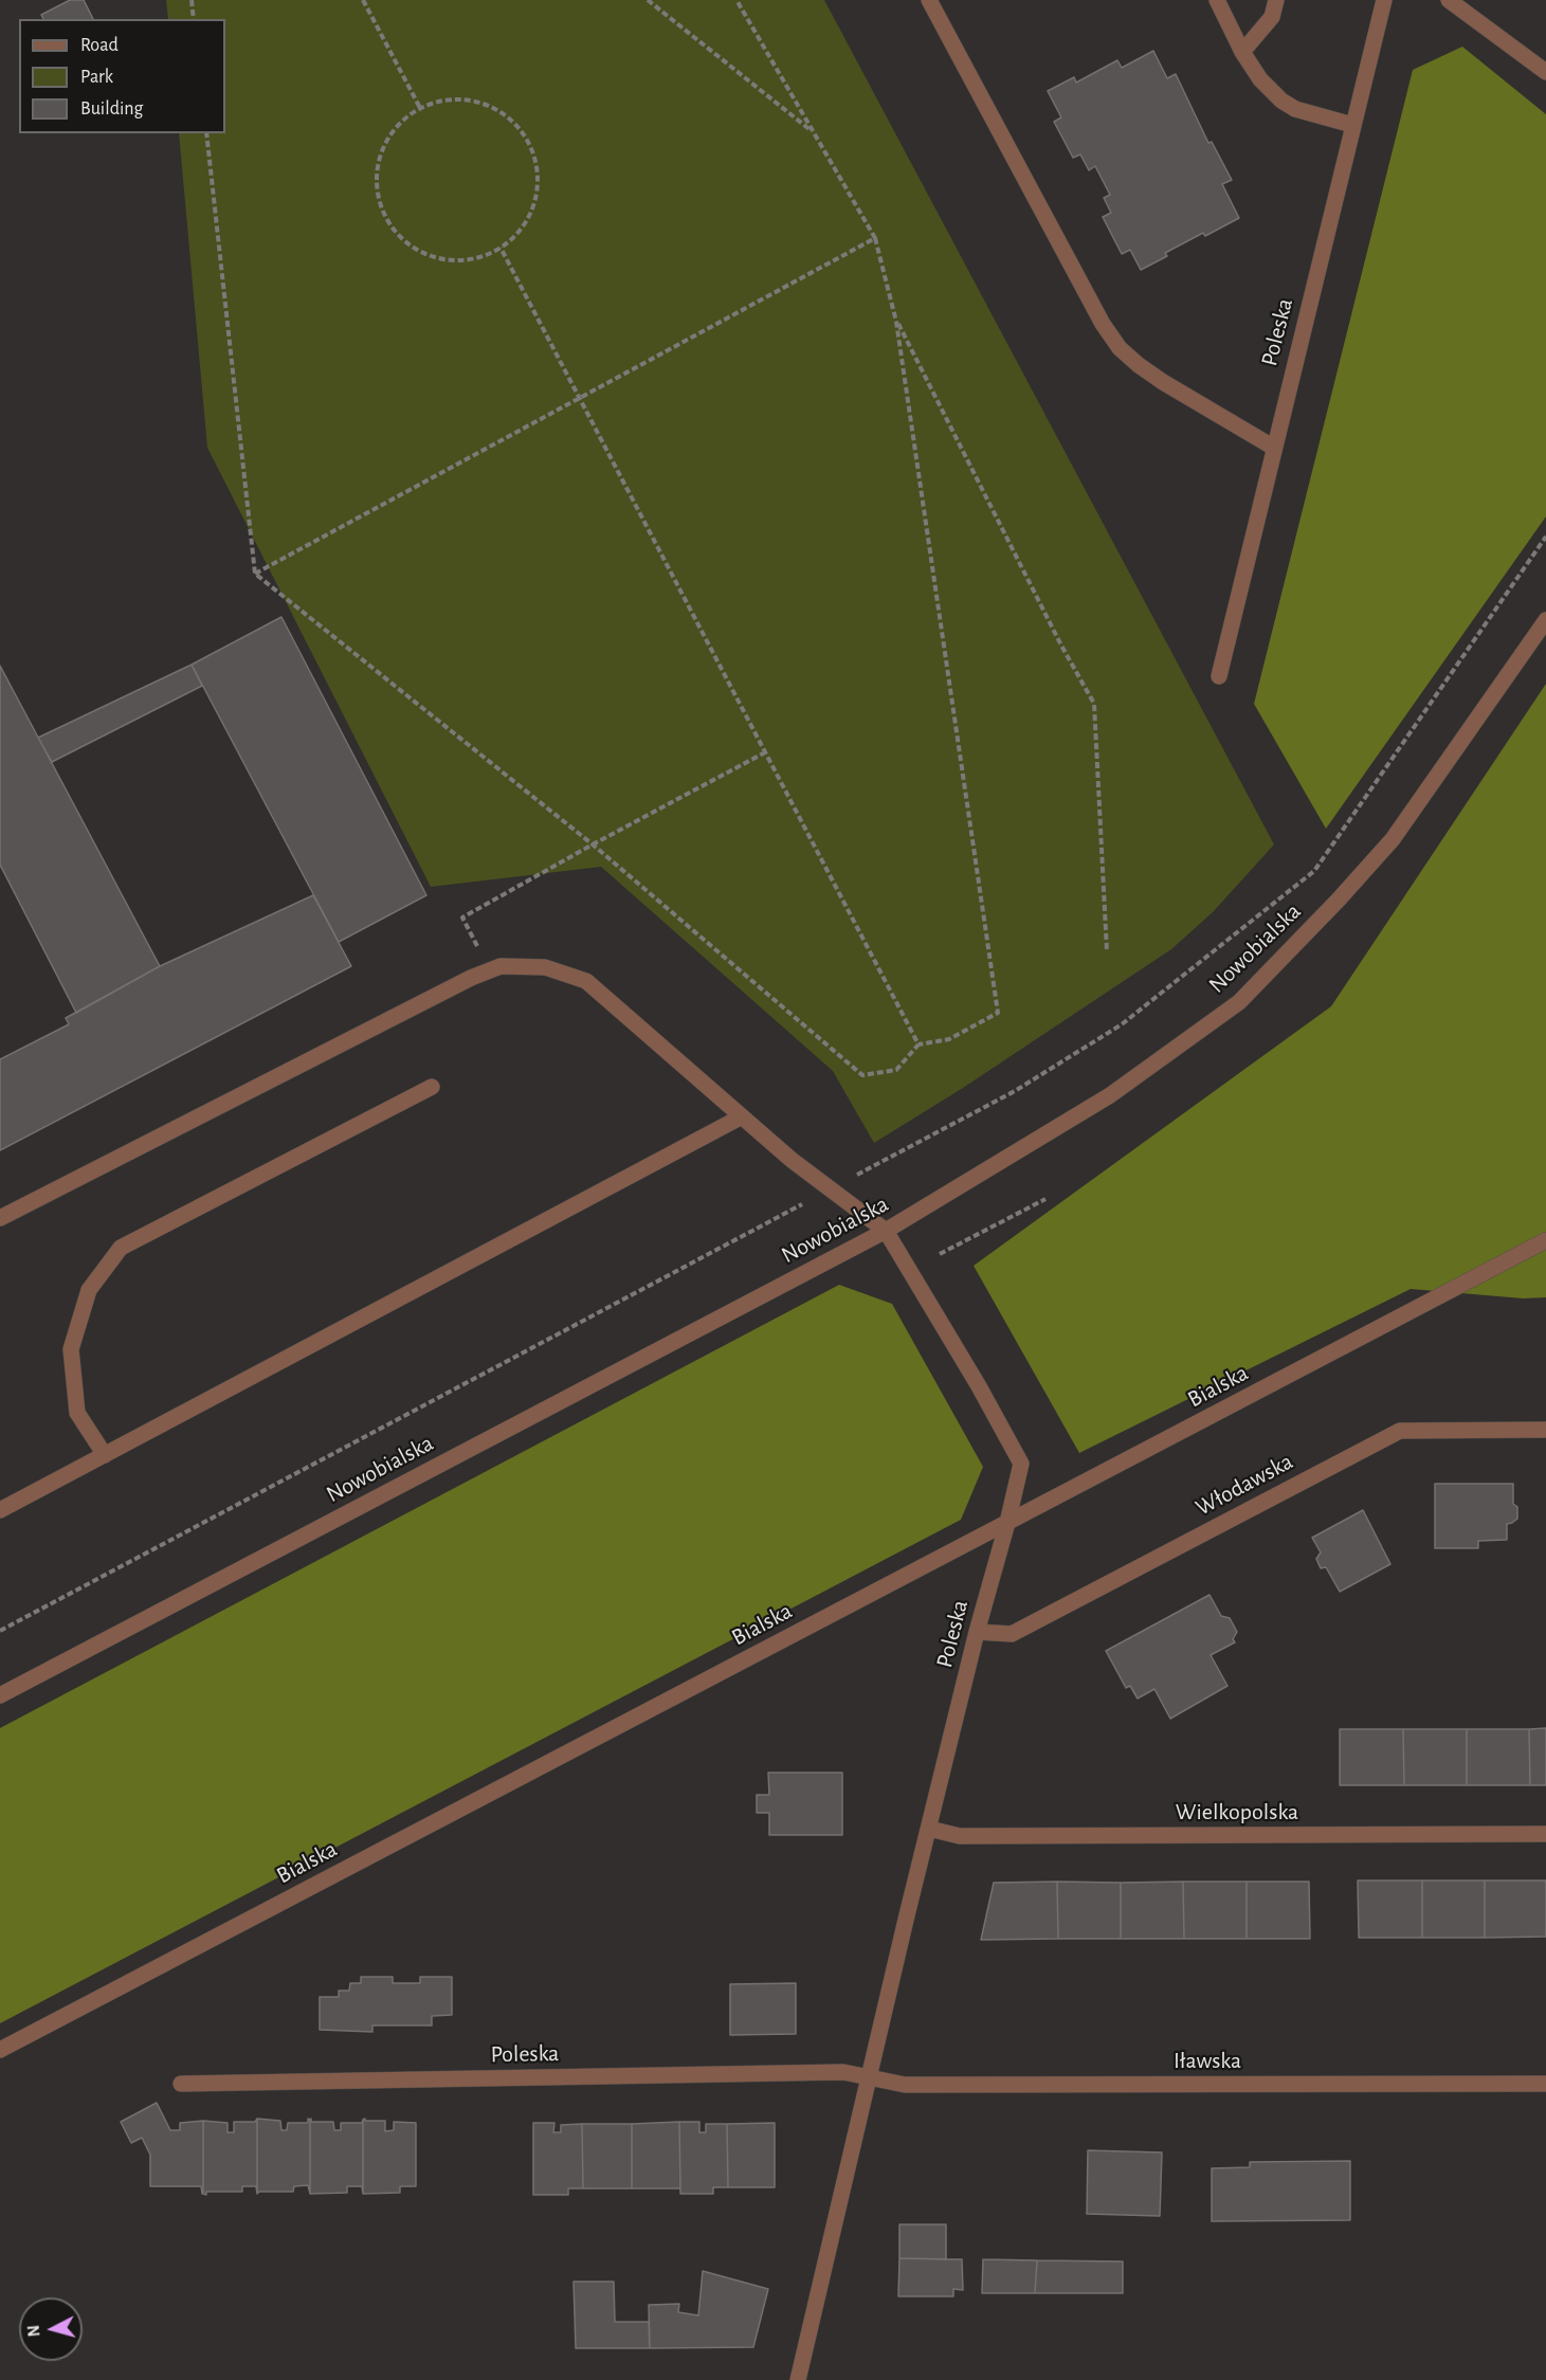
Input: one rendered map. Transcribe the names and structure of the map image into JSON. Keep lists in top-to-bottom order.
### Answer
{
  "streets": {
    "street": [
      "Poleska",
      "Nowobialska",
      "Bialska",
      "Włodawska",
      "Wielkopolska",
      "Iławska"
    ]
  },
  "crossings": [
    ["Poleska", "Nowobialska"],
    ["Poleska", "Bialska"],
    ["Poleska", "Włodawska"],
    ["Poleska", "Wielkopolska"],
    ["Poleska", "Iławska"]
  ],
  "legend": ["Road", "Park", "Building"],
  "north": "left"
}
